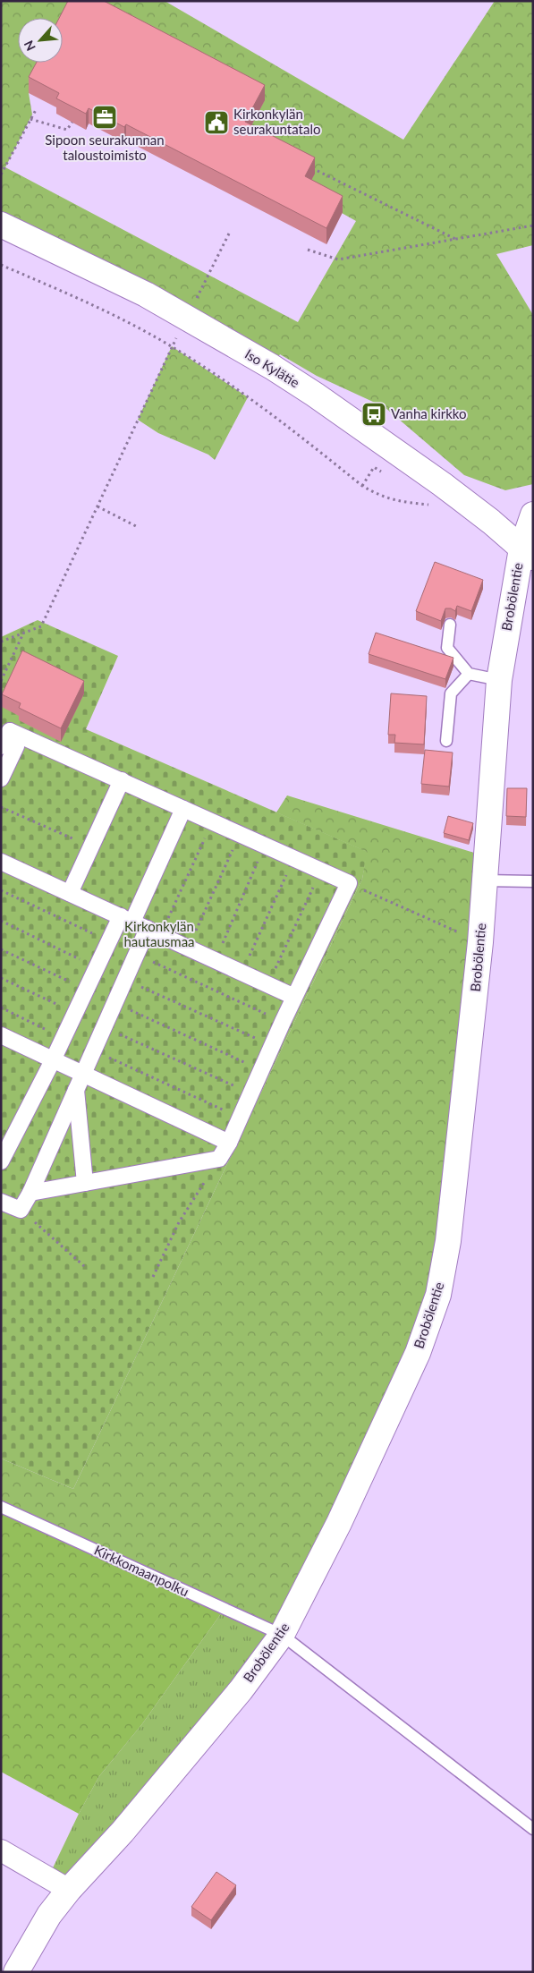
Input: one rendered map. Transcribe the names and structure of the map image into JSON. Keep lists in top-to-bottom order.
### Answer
{
  "streets": {
    "street": ["Iso Kylätie", "Brobölentie"],
    "lane": ["Kirkkomaanpolku"]
  },
  "crossings": [
    ["Iso Kylätie", "Brobölentie"],
    ["Brobölentie", "Kirkkomaanpolku"]
  ],
  "parks": ["Kirkonkylän hautausmaa"],
  "places": {
    "office": ["Sipoon seurakunnan taloustoimisto"],
    "public building": ["Kirkonkylän seurakuntatalo"],
    "bus stop": ["Vanha kirkko"]
  },
  "north": "bottom left"
}
